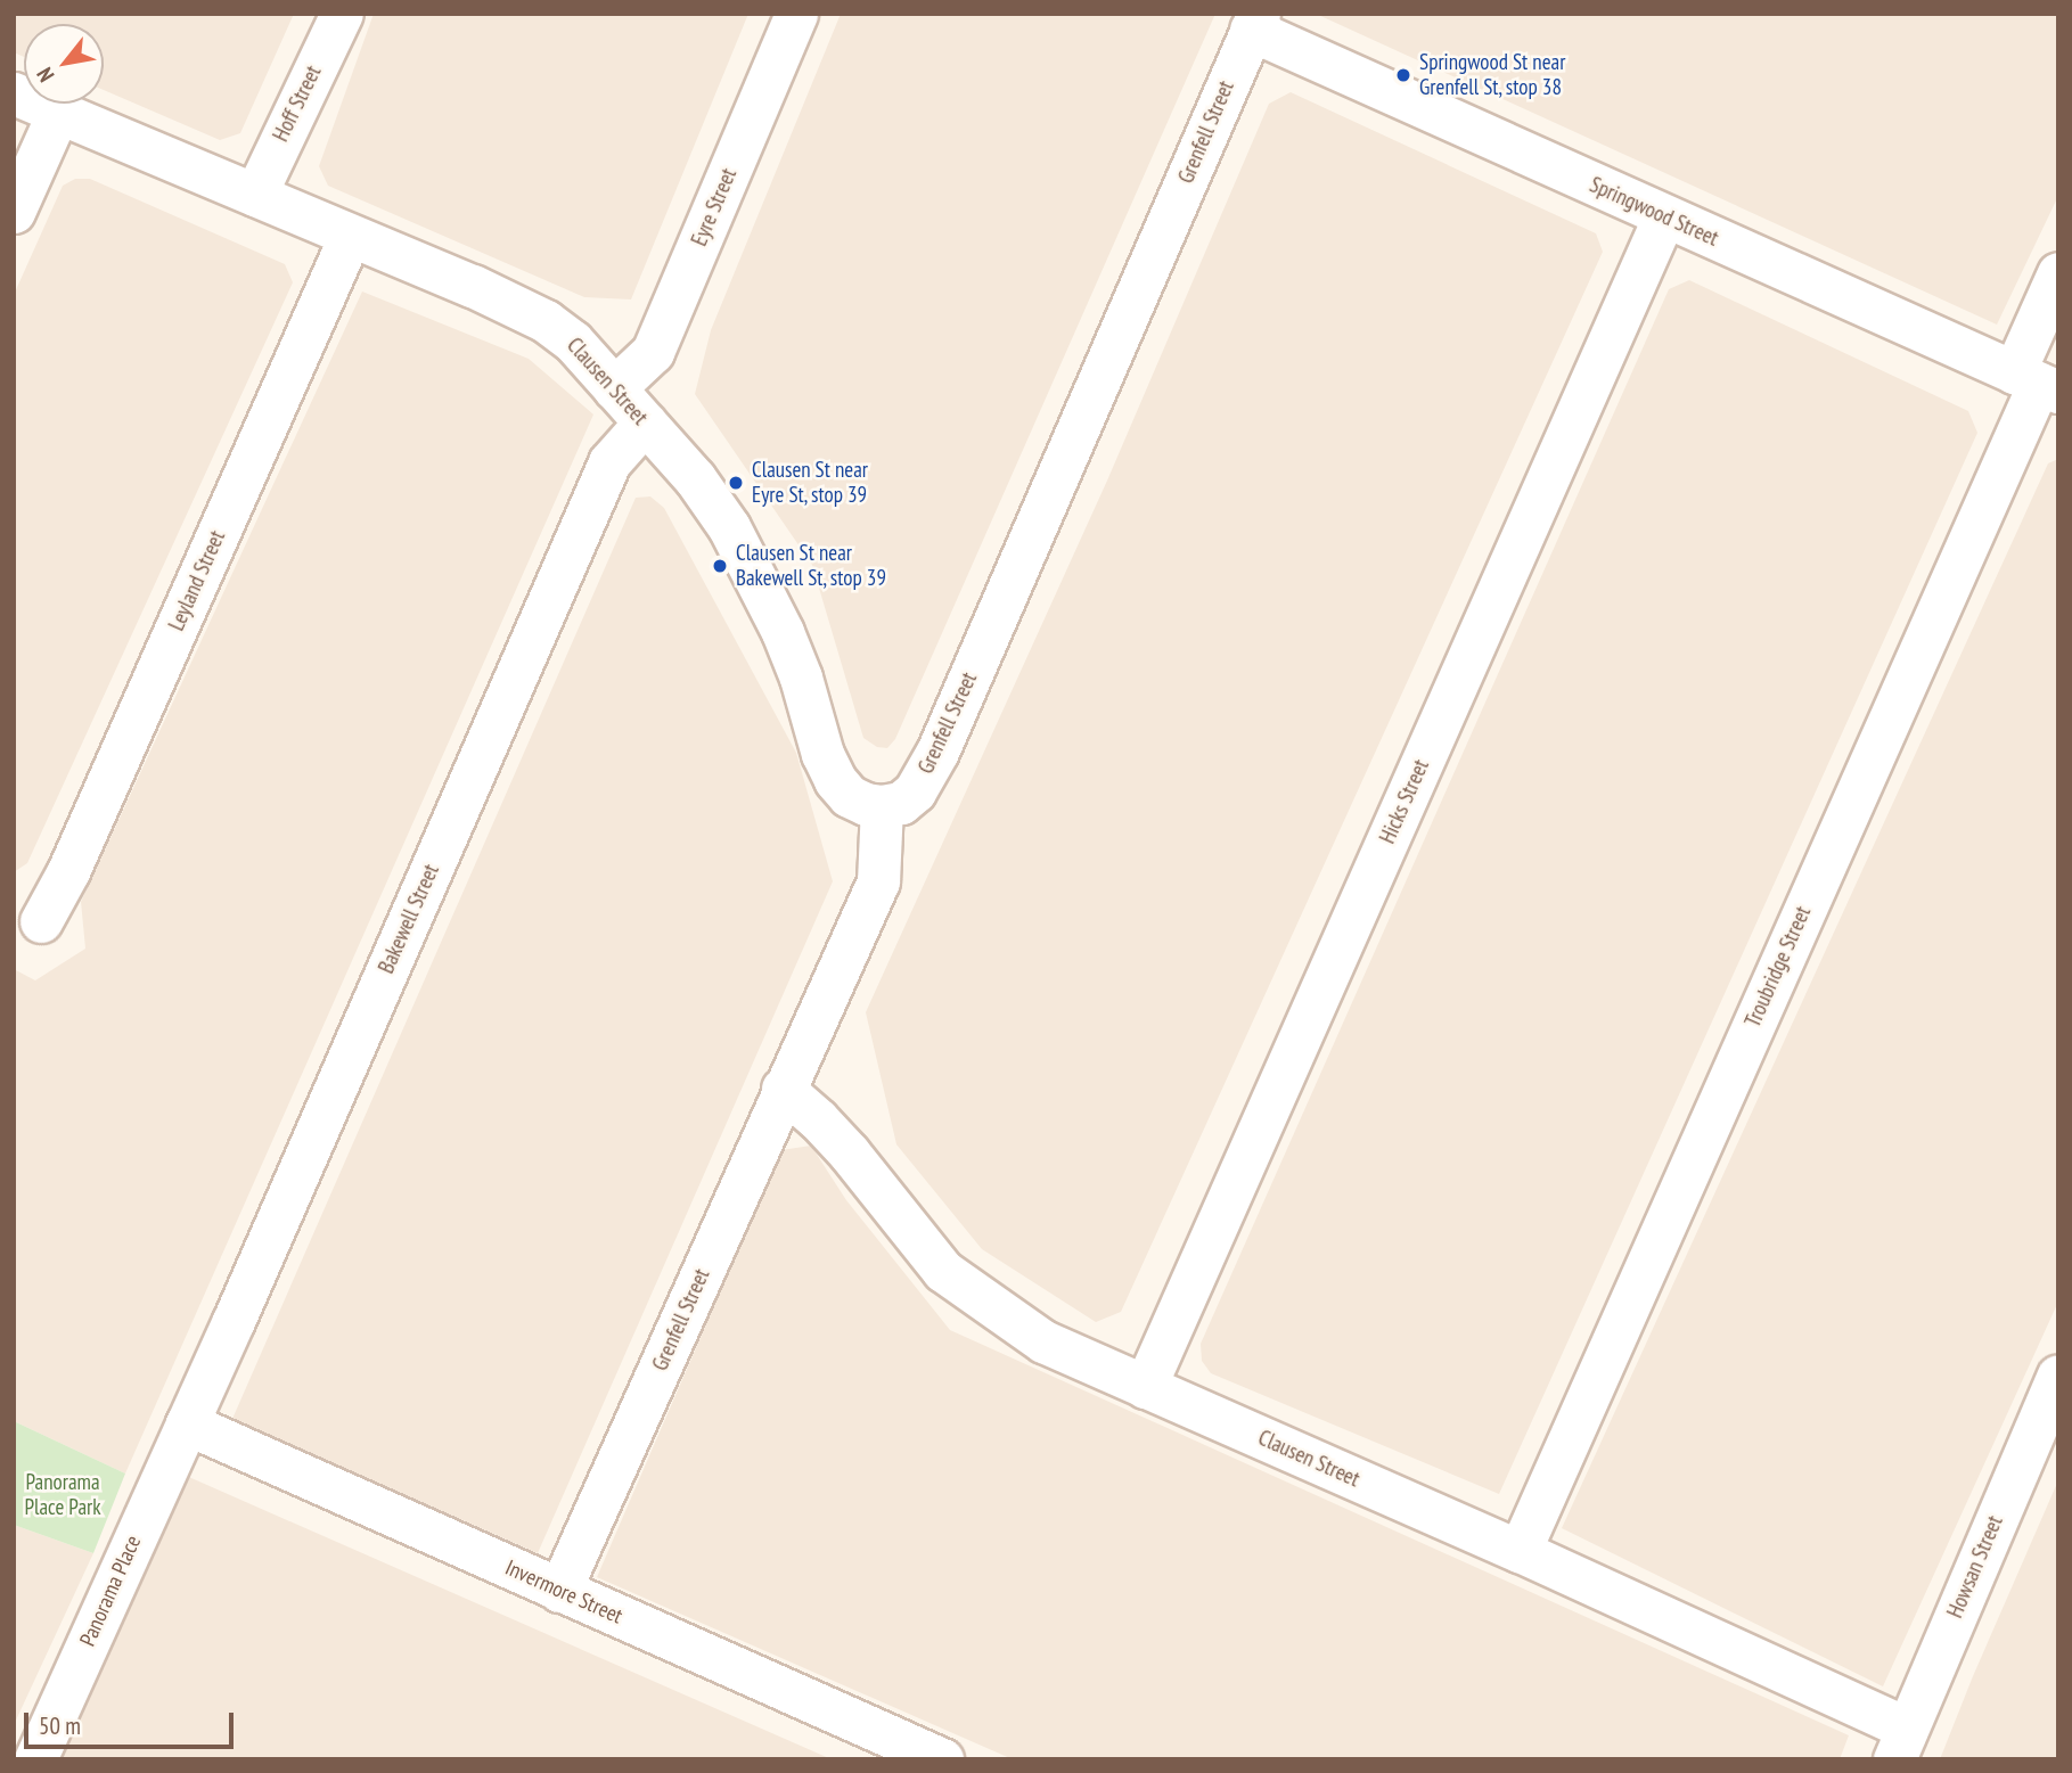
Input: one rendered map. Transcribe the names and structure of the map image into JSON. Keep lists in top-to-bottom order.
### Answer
{
  "streets": {
    "street": [
      "Hoff Street",
      "Grenfell Street",
      "Eyre Street",
      "Springwood Street",
      "Clausen Street",
      "Leyland Street",
      "Hicks Street",
      "Bakewell Street",
      "Troubridge Street",
      "Howsan Street",
      "Panorama Place",
      "Invermore Street"
    ]
  },
  "crossings": [
    ["Hoff Street", "Clausen Street"],
    ["Grenfell Street", "Springwood Street"],
    ["Grenfell Street", "Clausen Street"],
    ["Grenfell Street", "Invermore Street"],
    ["Eyre Street", "Clausen Street"],
    ["Springwood Street", "Hicks Street"],
    ["Springwood Street", "Troubridge Street"],
    ["Clausen Street", "Leyland Street"],
    ["Clausen Street", "Hicks Street"],
    ["Clausen Street", "Bakewell Street"],
    ["Clausen Street", "Troubridge Street"],
    ["Clausen Street", "Howsan Street"],
    ["Bakewell Street", "Panorama Place"],
    ["Bakewell Street", "Invermore Street"],
    ["Panorama Place", "Invermore Street"]
  ],
  "parks": ["Panorama Place Park"],
  "places": ["Springwood St near Grenfell St, stop 38", "Clausen St near Eyre St, stop 39", "Clausen St near Bakewell St, stop 39"],
  "scale_bar": "50 m",
  "north": "bottom left"
}
